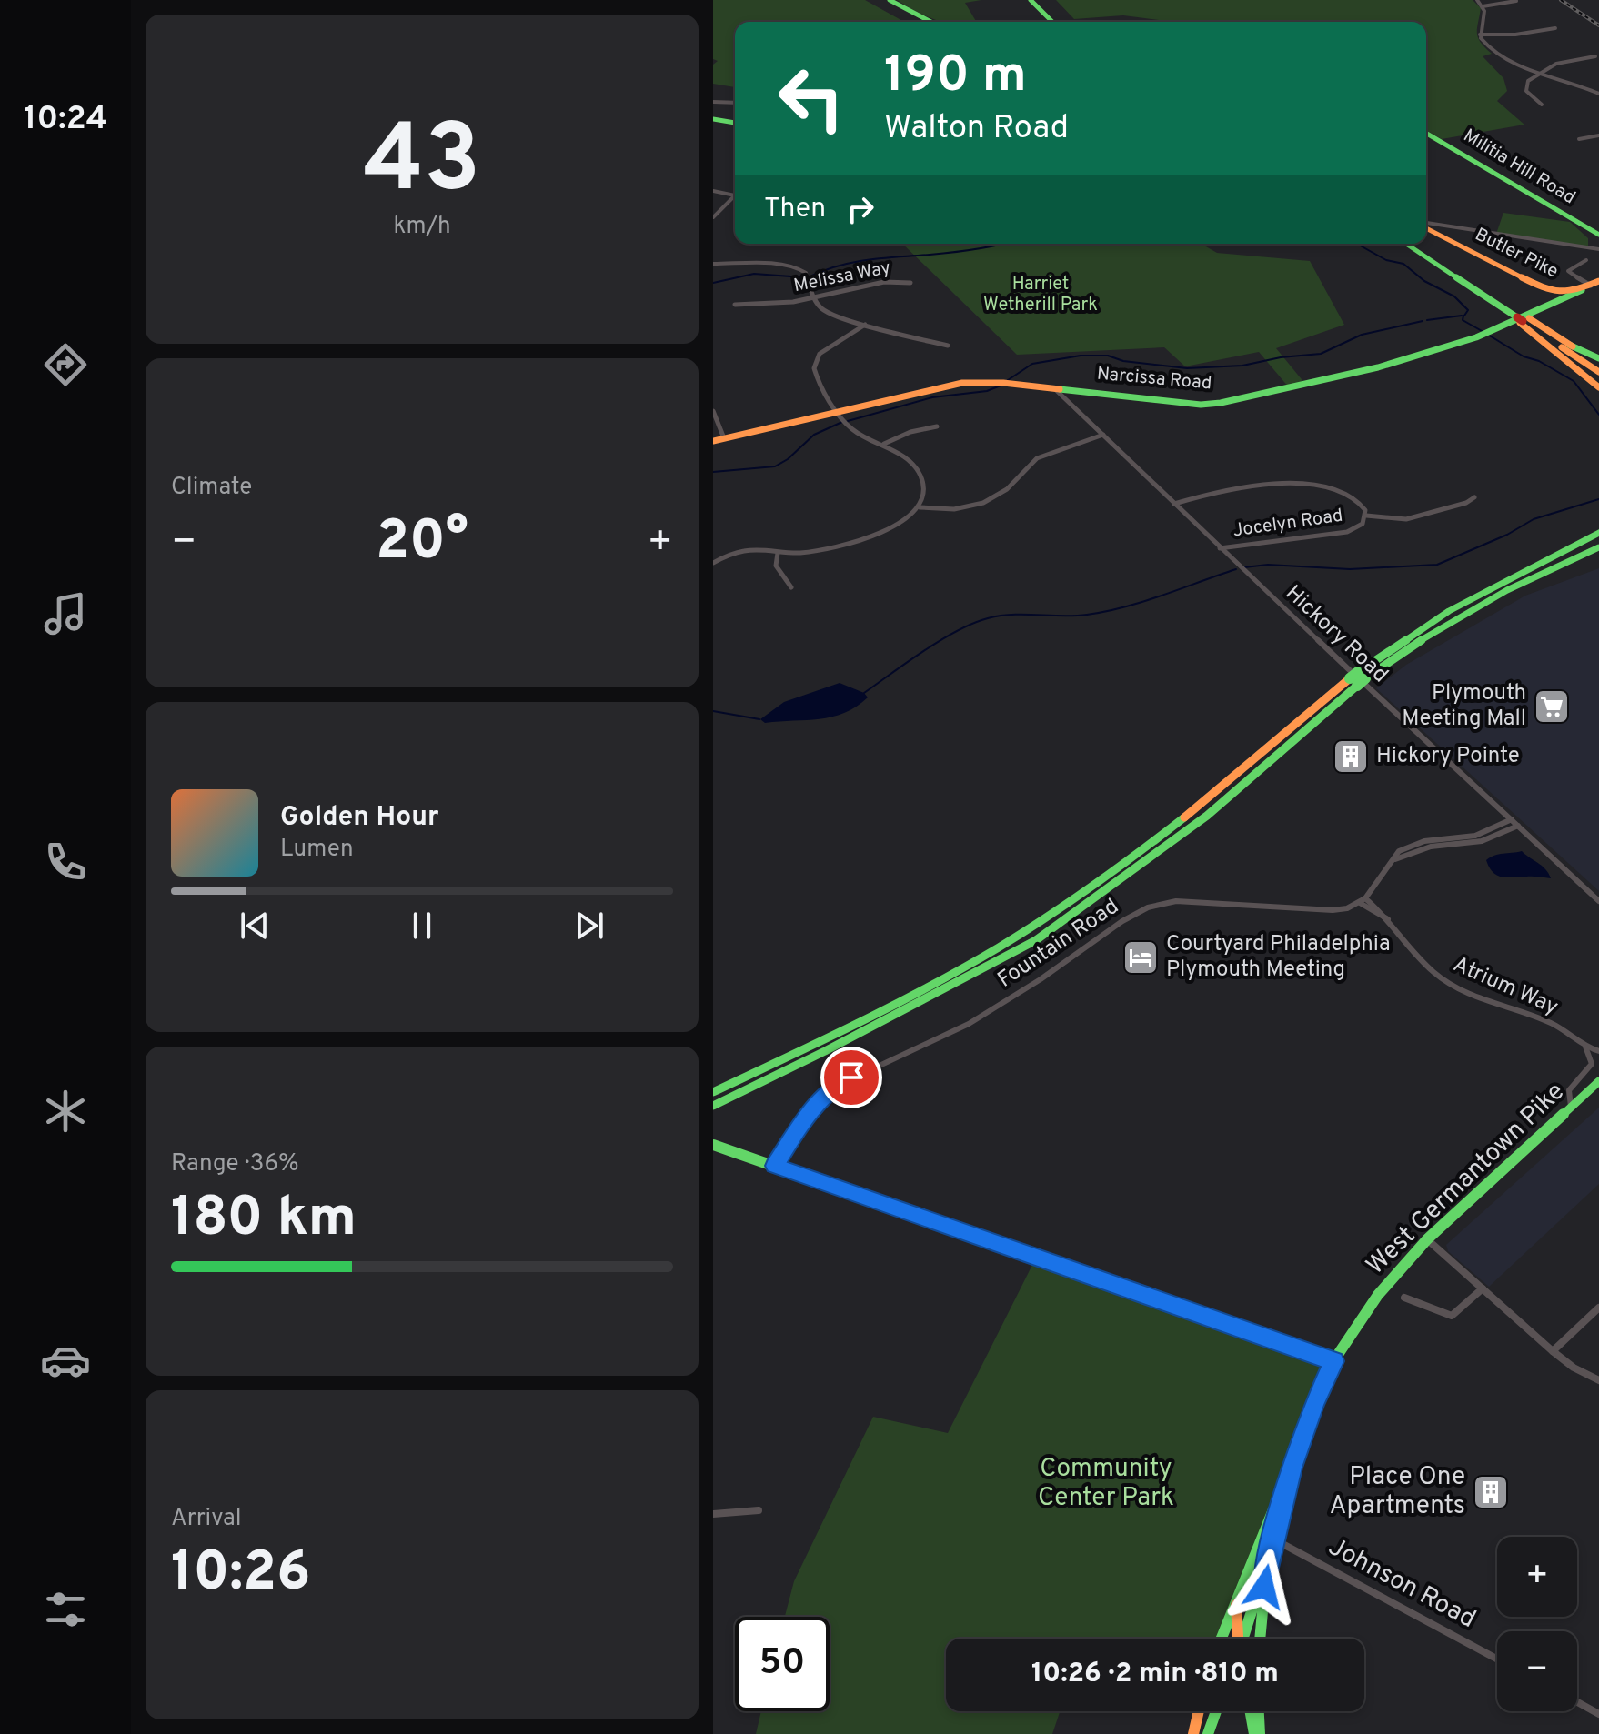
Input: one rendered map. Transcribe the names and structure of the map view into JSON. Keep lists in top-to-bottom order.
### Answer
{
  "streets": {
    "main road": [
      "Militia Hill Road",
      "Butler Pike",
      "Narcissa Road",
      "West Germantown Pike"
    ],
    "street": [
      "Melissa Way",
      "Jocelyn Road",
      "Hickory Road",
      "Fountain Road",
      "Atrium Way",
      "Johnson Road"
    ]
  },
  "crossings": [
    ["Butler Pike", "Narcissa Road"],
    ["Narcissa Road", "Hickory Road"],
    ["Jocelyn Road", "Hickory Road"],
    ["Fountain Road", "Atrium Way"],
    ["West Germantown Pike", "Johnson Road"]
  ],
  "parks": ["Harriet Wetherill Park", "Community Center Park"],
  "places": {
    "supermarket": ["Plymouth Meeting Mall"],
    "building": ["Hickory Pointe", "Place One Apartments"],
    "hotel": ["Courtyard Philadelphia Plymouth Meeting"]
  },
  "page": {
    "tabs": "10:24",
    "tile": [
      ["43", "km/h"],
      "Climate",
      ["Range · 36%", "180 km"],
      ["Arrival", "10:26"]
    ],
    "turn": ["190 m", "Walton Road"],
    "then": "Then",
    "heat": ["−", "20°", "+"],
    "song": ["Golden Hour", "Lumen"],
    "map_buttons": ["+", "−"],
    "limit": "50",
    "trip": "10:26 · 2 min · 810 m"
  }
}
